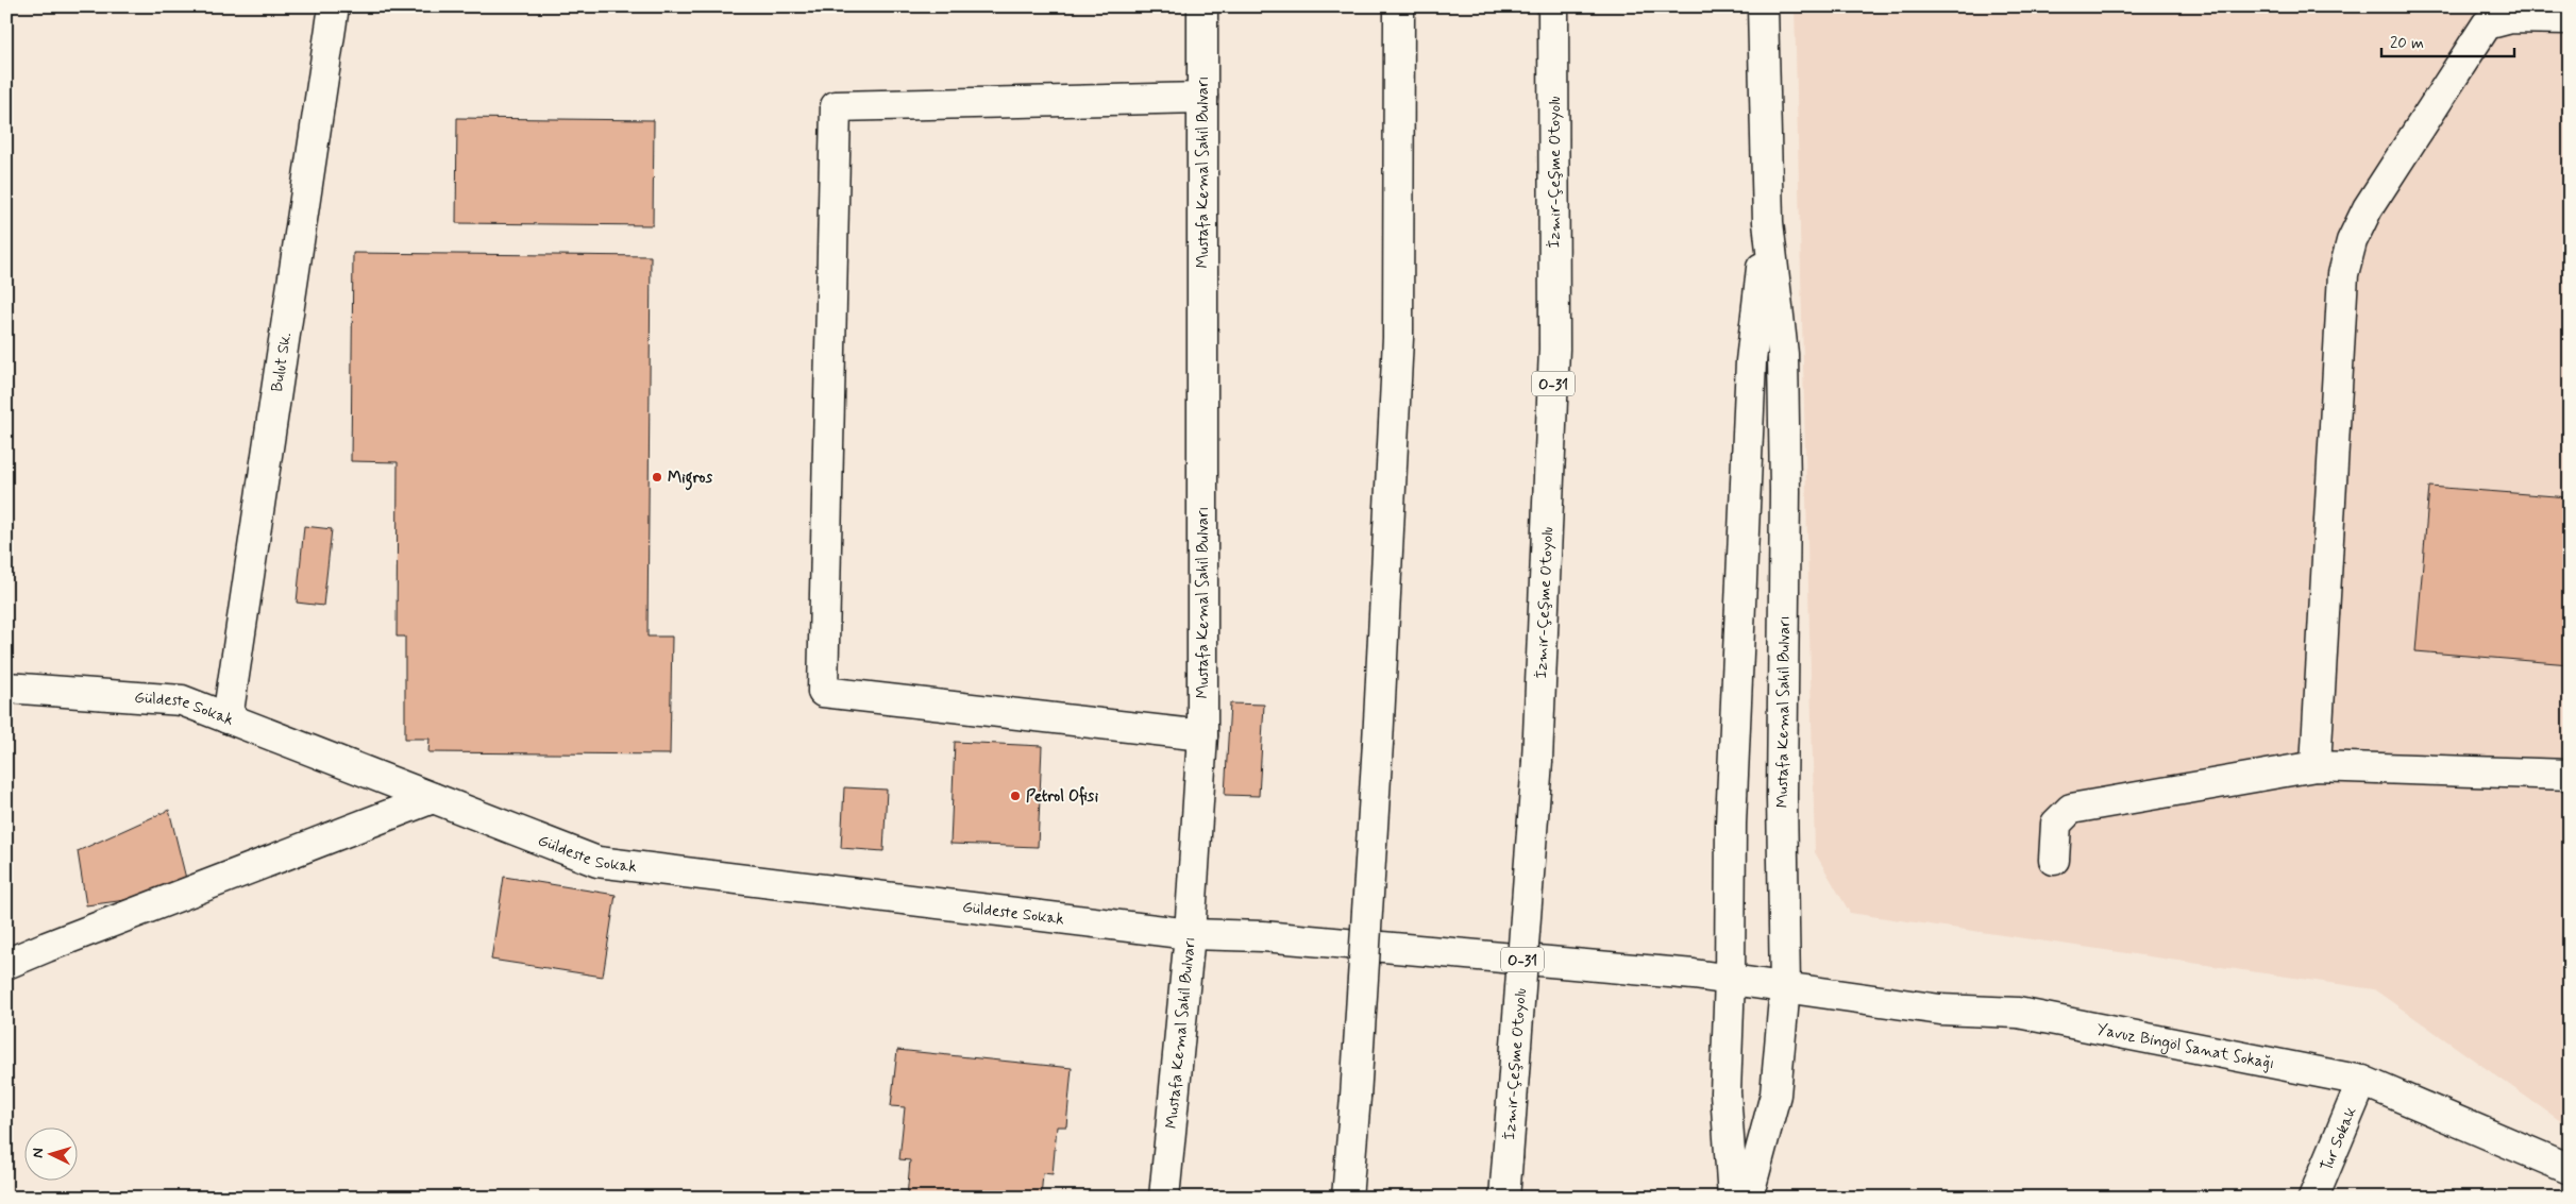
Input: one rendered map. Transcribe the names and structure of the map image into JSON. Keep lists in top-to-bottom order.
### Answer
{
  "streets": {
    "main road": [
      "Mustafa Kemal Sahil Bulvarı",
      "İzmir-Çeşme Otoyolu",
      "Bulut Sk.",
      "O-31",
      "Güldeste Sokak",
      "Yavuz Bingöl Sanat Sokağı",
      "Tur Sokak"
    ]
  },
  "crossings": [
    ["Mustafa Kemal Sahil Bulvarı", "Güldeste Sokak"],
    ["Mustafa Kemal Sahil Bulvarı", "Yavuz Bingöl Sanat Sokağı"],
    ["Bulut Sk.", "Güldeste Sokak"],
    ["Güldeste Sokak", "Yavuz Bingöl Sanat Sokağı"],
    ["Yavuz Bingöl Sanat Sokağı", "Tur Sokak"]
  ],
  "places": ["Migros", "Petrol Ofisi"],
  "scale_bar": "20 m",
  "north": "left"
}
